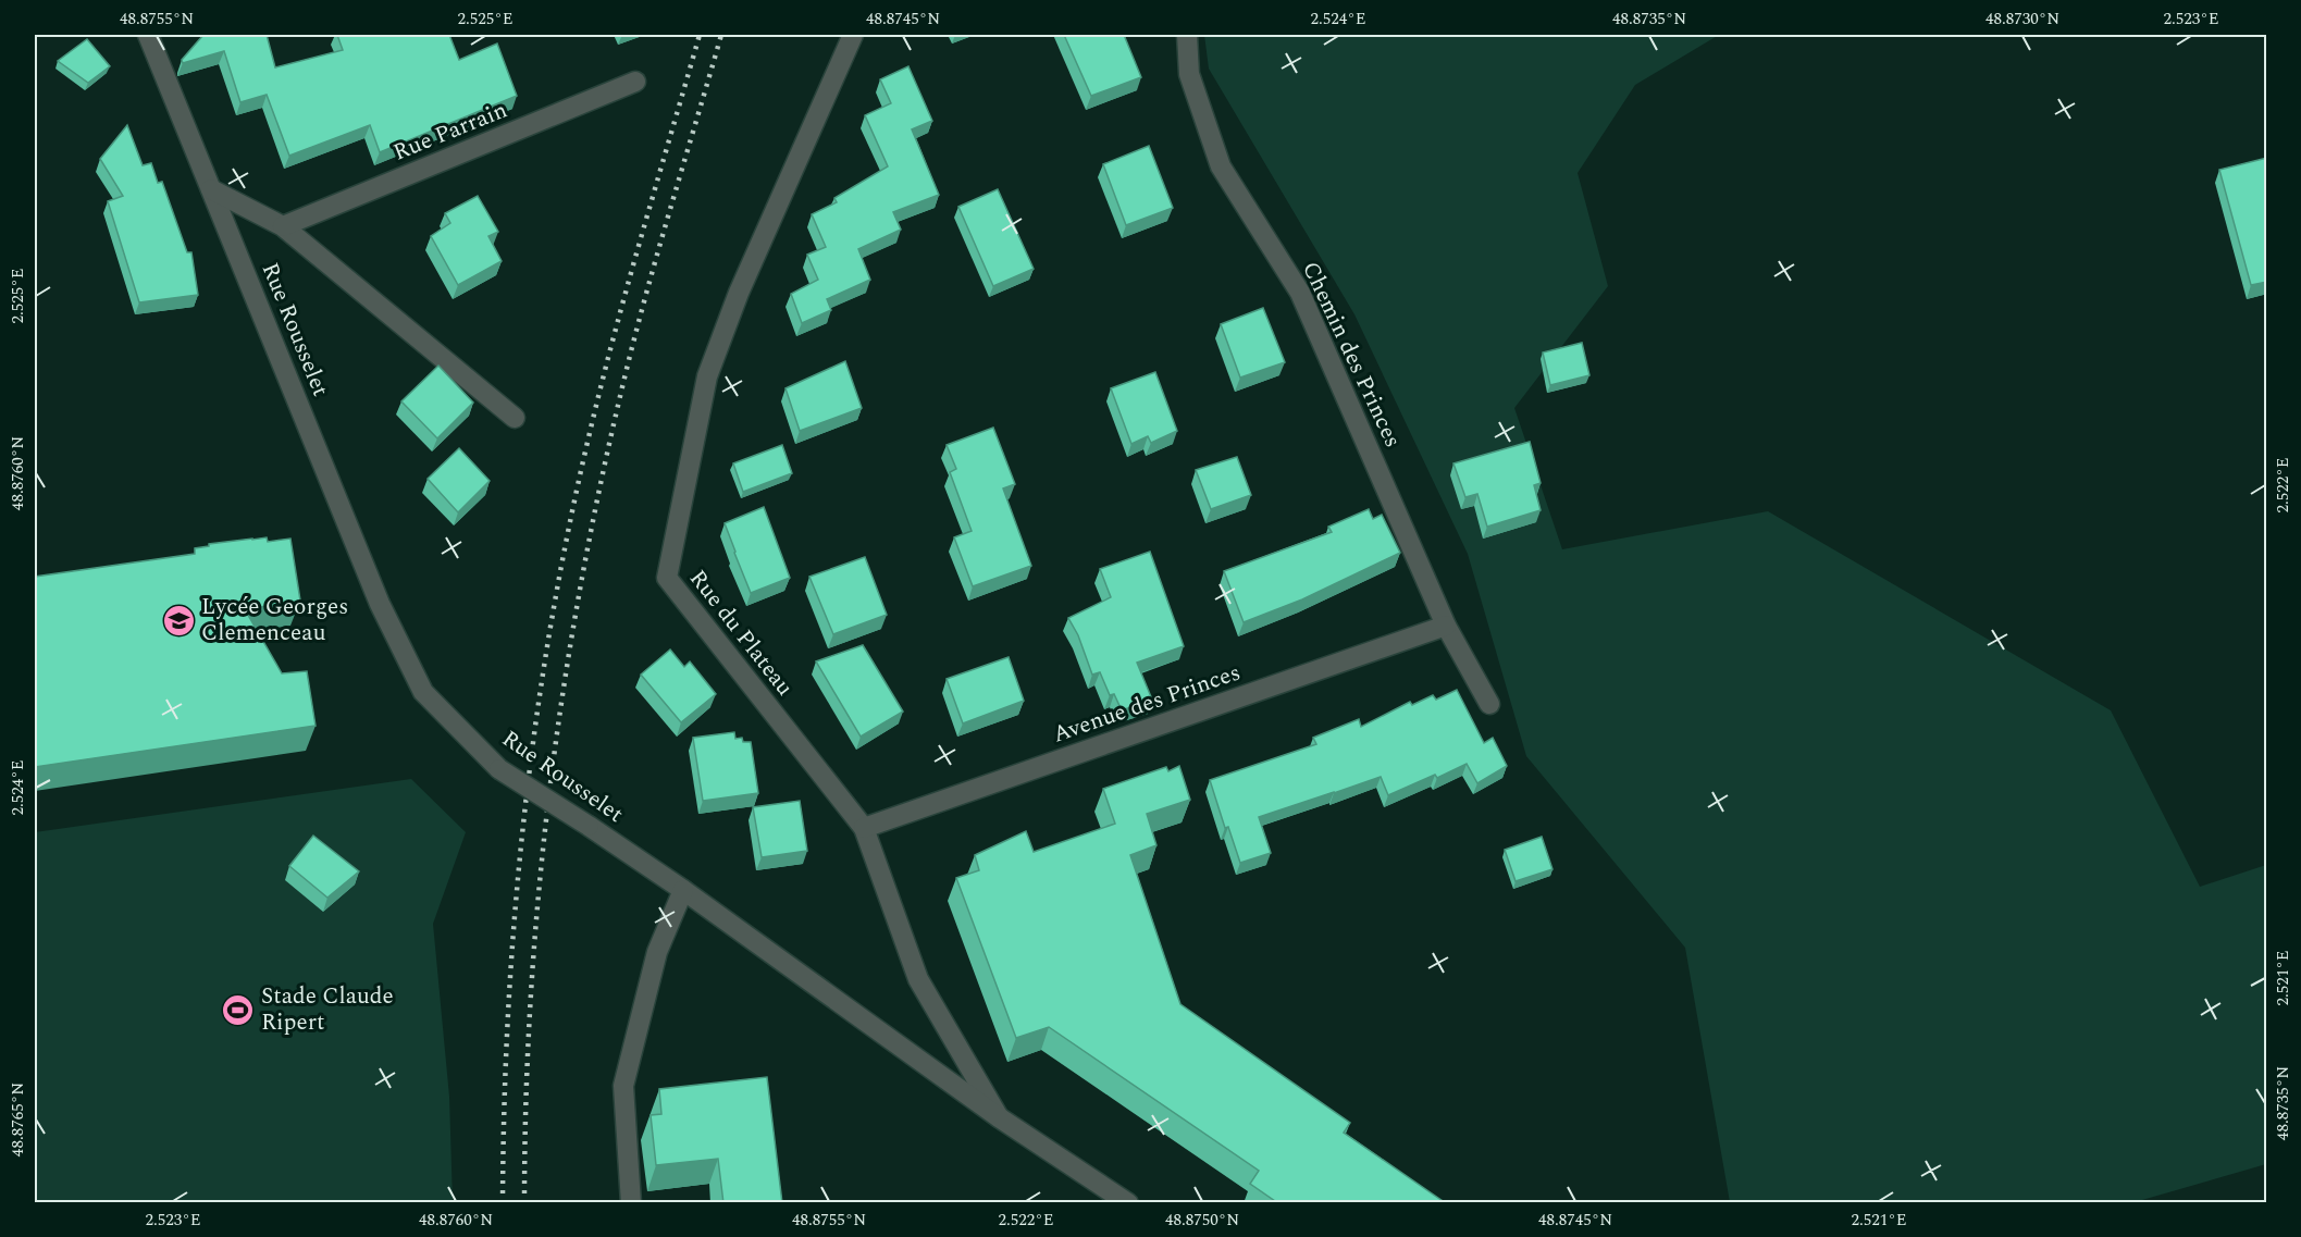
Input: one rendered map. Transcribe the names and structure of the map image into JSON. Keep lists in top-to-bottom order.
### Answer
{
  "streets": {
    "street": [
      "Rue Parrain",
      "Rue Rousselet",
      "Chemin des Princes",
      "Rue du Plateau",
      "Avenue des Princes"
    ]
  },
  "crossings": [
    ["Rue Parrain", "Rue Rousselet"],
    ["Rue Rousselet", "Rue du Plateau"],
    ["Chemin des Princes", "Avenue des Princes"],
    ["Rue du Plateau", "Avenue des Princes"]
  ],
  "places": {
    "school or university": ["Lycée Georges Clemenceau"],
    "sports": ["Stade Claude Ripert"]
  },
  "coordinates": [
    "48.8755°N",
    "2.525°E",
    "48.8745°N",
    "2.524°E",
    "48.8735°N",
    "48.8730°N",
    "2.523°E",
    "48.8760°N",
    "2.522°E",
    "2.521°E",
    "48.8765°N",
    "48.8750°N"
  ]
}
